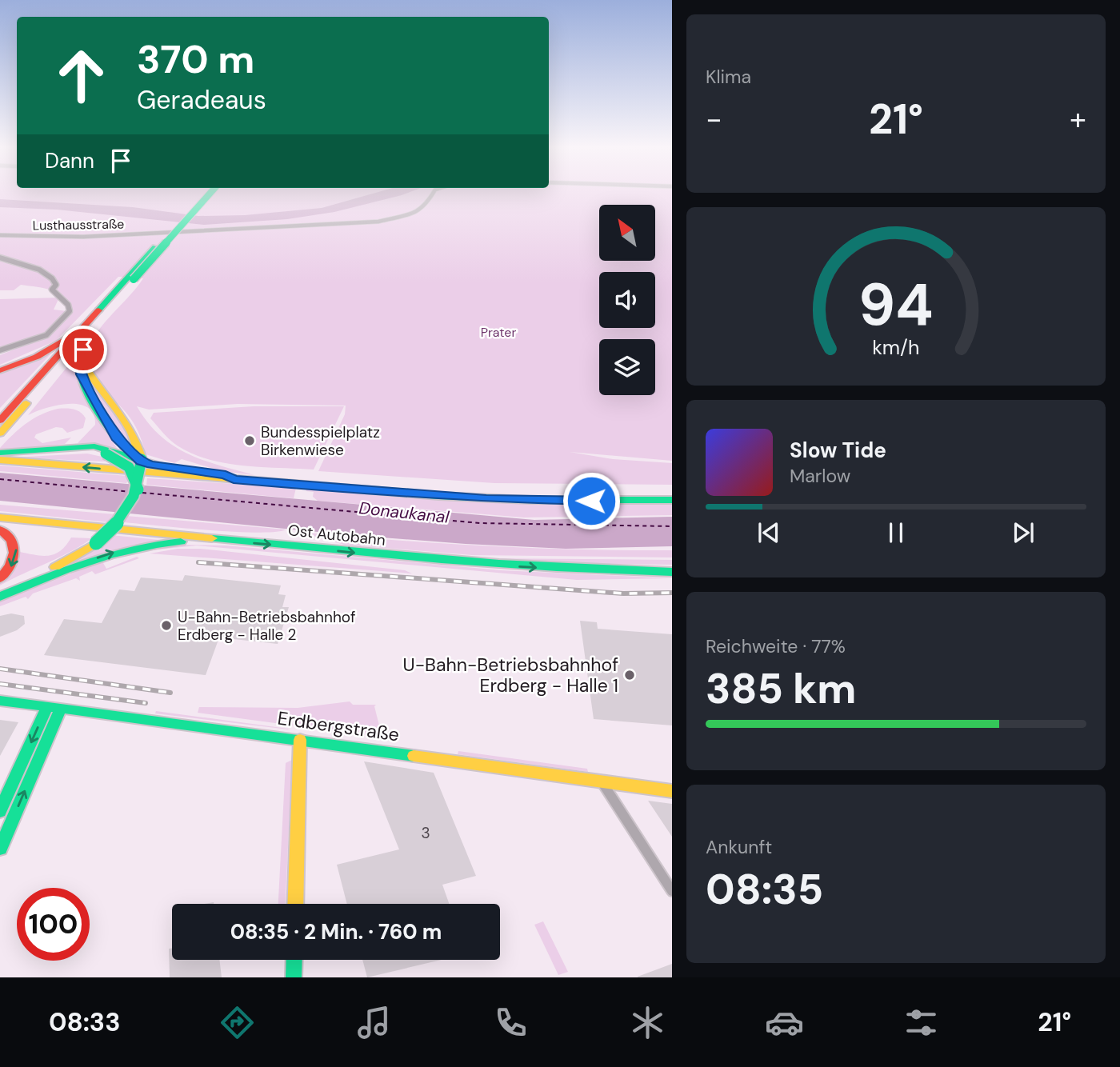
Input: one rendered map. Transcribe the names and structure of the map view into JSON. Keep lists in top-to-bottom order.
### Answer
{
  "streets": {
    "main road": ["Ost Autobahn", "Erdbergstraße"],
    "street": ["Lusthausstraße"]
  },
  "water": ["Donaukanal"],
  "parks": ["Prater"],
  "places": ["Bundesspielplatz Birkenwiese", "U-Bahn-Betriebsbahnhof Erdberg - Halle 2", "U-Bahn-Betriebsbahnhof Erdberg - Halle 1"],
  "house_numbers": ["3"],
  "north": "top left",
  "page": {
    "tile": [
      "Klima",
      ["Reichweite · 77%", "385 km"],
      ["Ankunft", "08:35"]
    ],
    "turn": ["370 m", "Geradeaus"],
    "heat": ["−", "21°", "+"],
    "then": "Dann",
    "song": ["Slow Tide", "Marlow"],
    "limit": "100",
    "trip": "08:35 · 2 Min. · 760 m",
    "tabs": ["08:33", "21°"],
    "gauge": ["94", "km/h"]
  }
}
